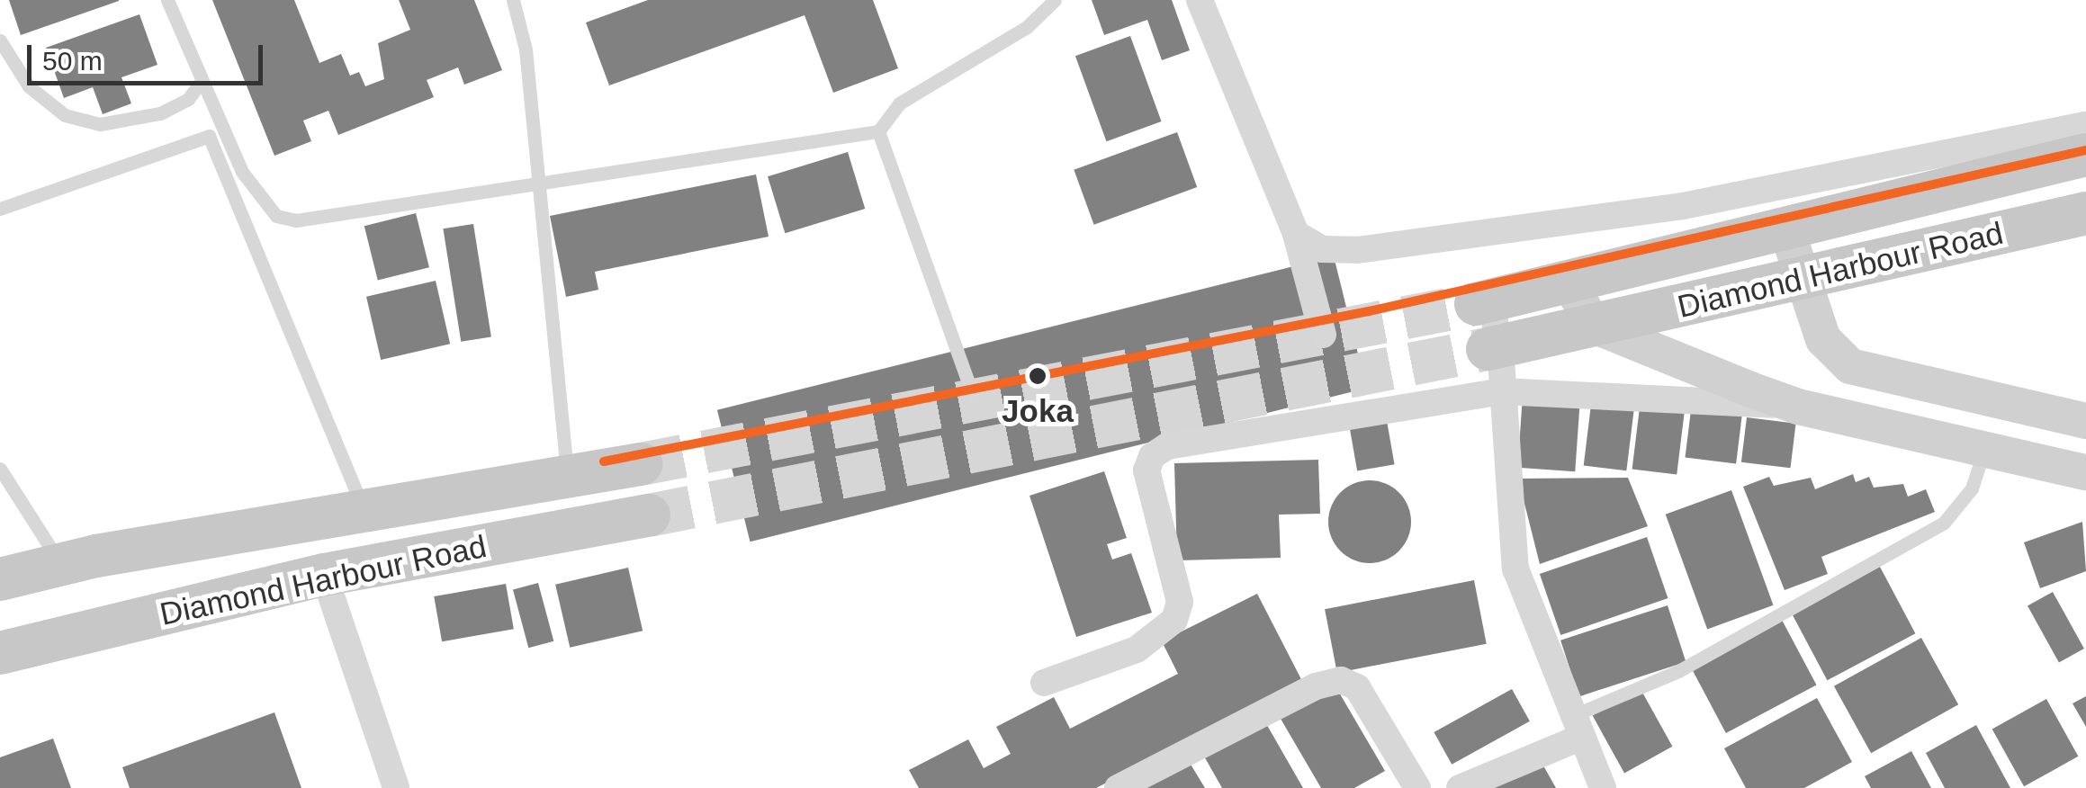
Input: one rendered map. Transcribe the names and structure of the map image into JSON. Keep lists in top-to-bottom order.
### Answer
{
  "streets": {
    "highway": ["Diamond Harbour Road"]
  },
  "places": ["Joka"],
  "scale_bar": "50 m"
}
